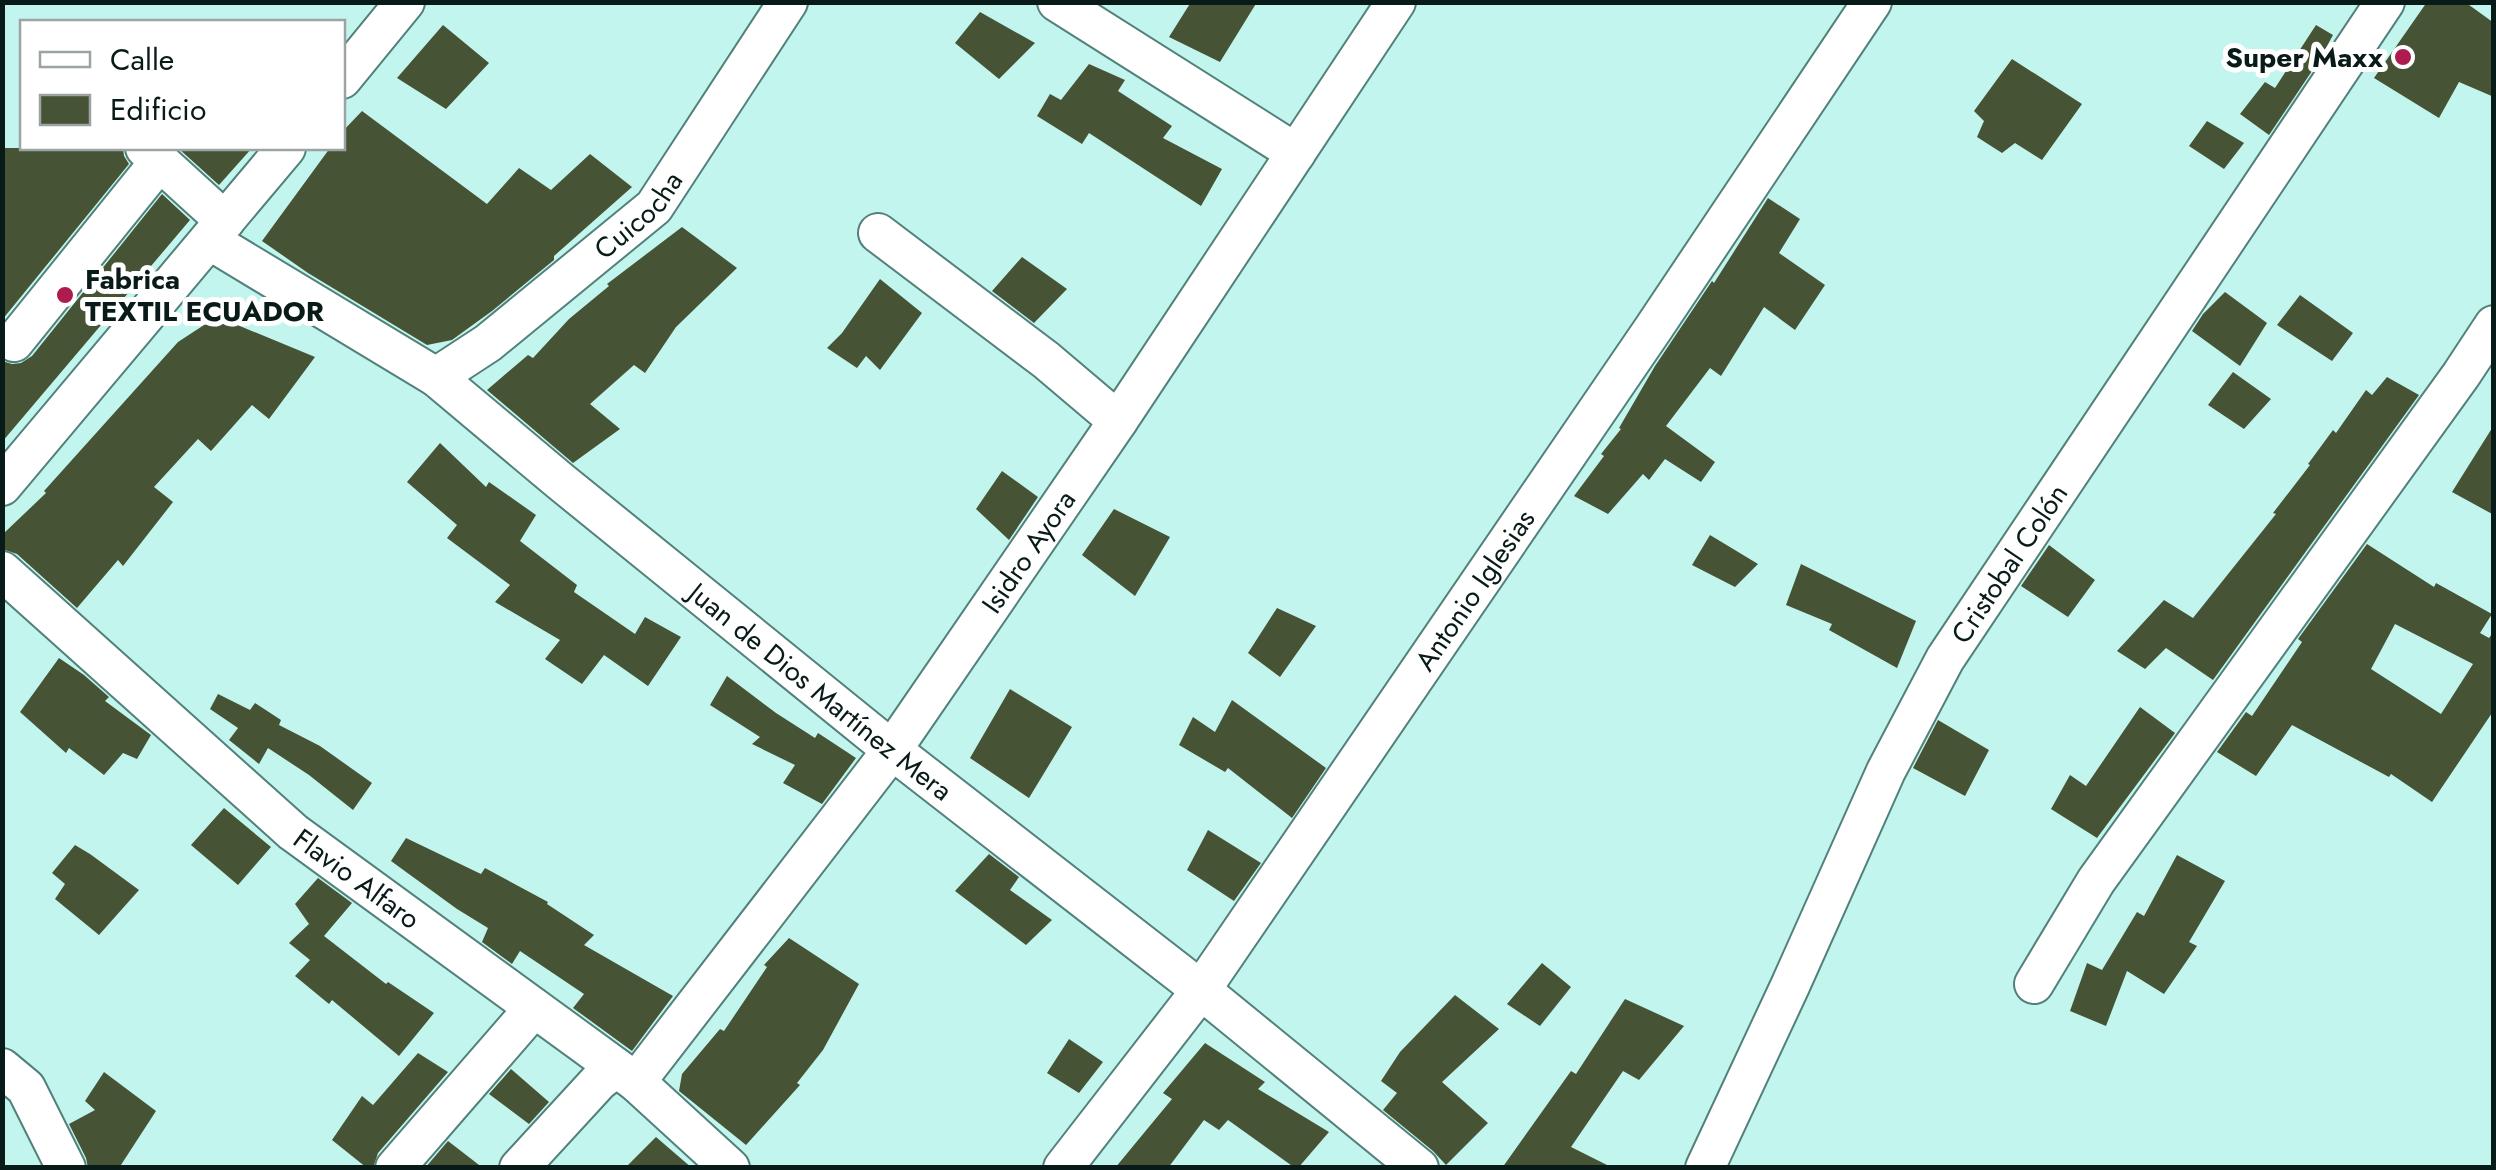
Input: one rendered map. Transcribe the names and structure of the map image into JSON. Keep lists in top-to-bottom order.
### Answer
{
  "streets": {
    "street": [
      "Cuicocha",
      "Isidro Ayora",
      "Cristobal Colón",
      "Antonio Iglesias",
      "Juan de Dios Martínez Mera",
      "Flavio Alfaro"
    ]
  },
  "crossings": [
    ["Cuicocha", "Juan de Dios Martínez Mera"],
    ["Isidro Ayora", "Juan de Dios Martínez Mera"],
    ["Isidro Ayora", "Flavio Alfaro"],
    ["Antonio Iglesias", "Juan de Dios Martínez Mera"]
  ],
  "places": ["Super Maxx", "Fabrica TEXTIL ECUADOR"],
  "legend": ["Calle", "Edificio"]
}
